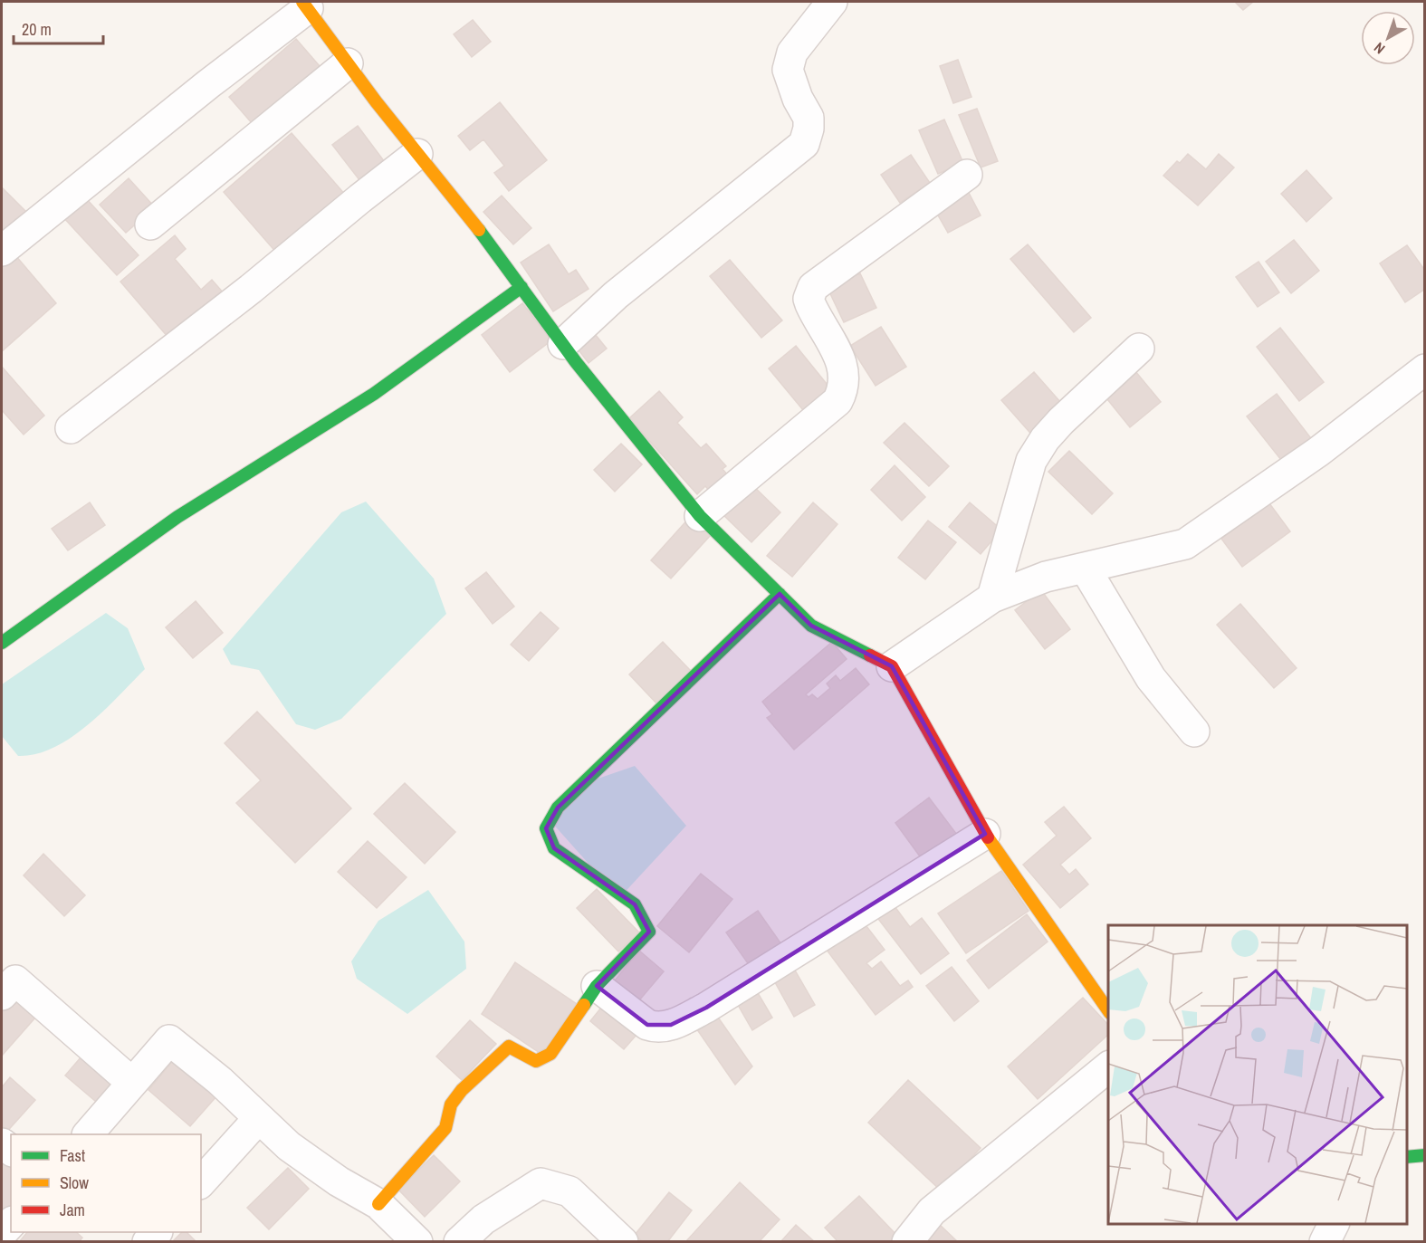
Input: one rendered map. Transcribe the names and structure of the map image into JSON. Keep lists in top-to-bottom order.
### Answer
{
  "legend": ["Fast", "Slow", "Jam"],
  "scale_bar": "20 m",
  "north": "bottom left"
}
